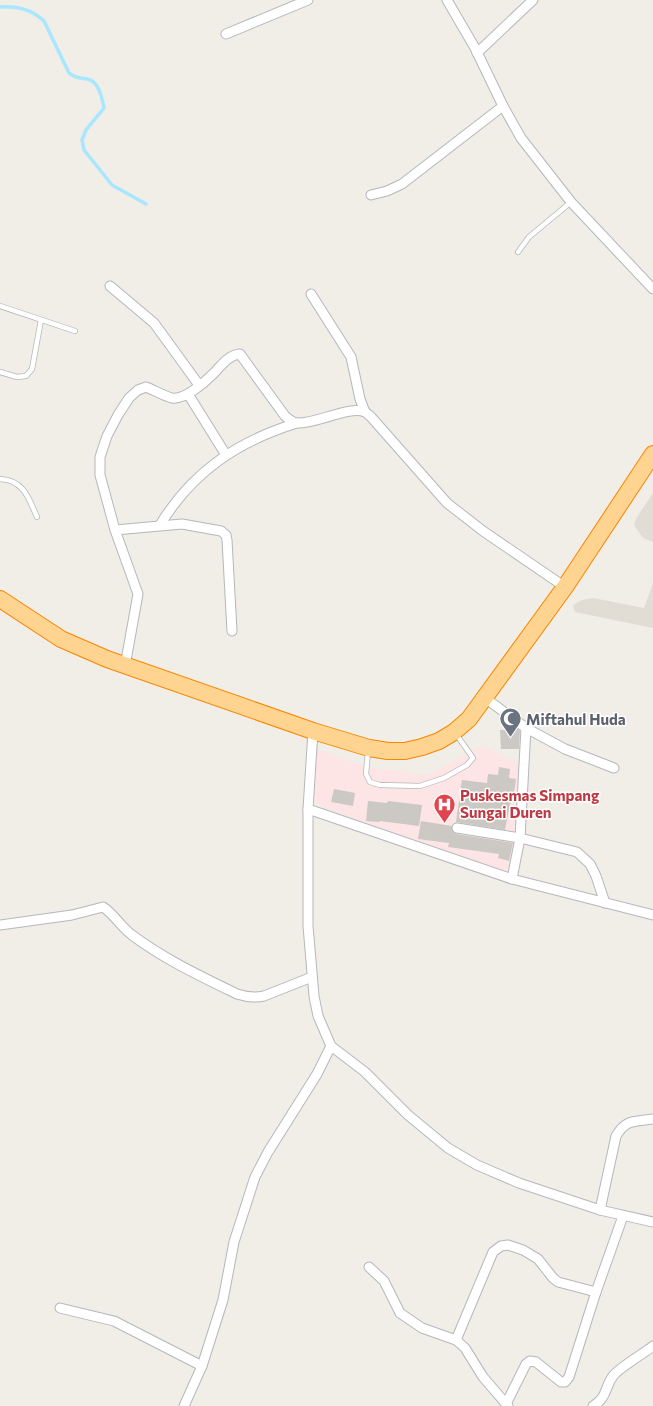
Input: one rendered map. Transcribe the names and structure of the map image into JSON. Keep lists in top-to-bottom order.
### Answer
{
  "places": {
    "mosque": ["Miftahul Huda"],
    "hospital": ["Puskesmas Simpang Sungai Duren"]
  }
}
